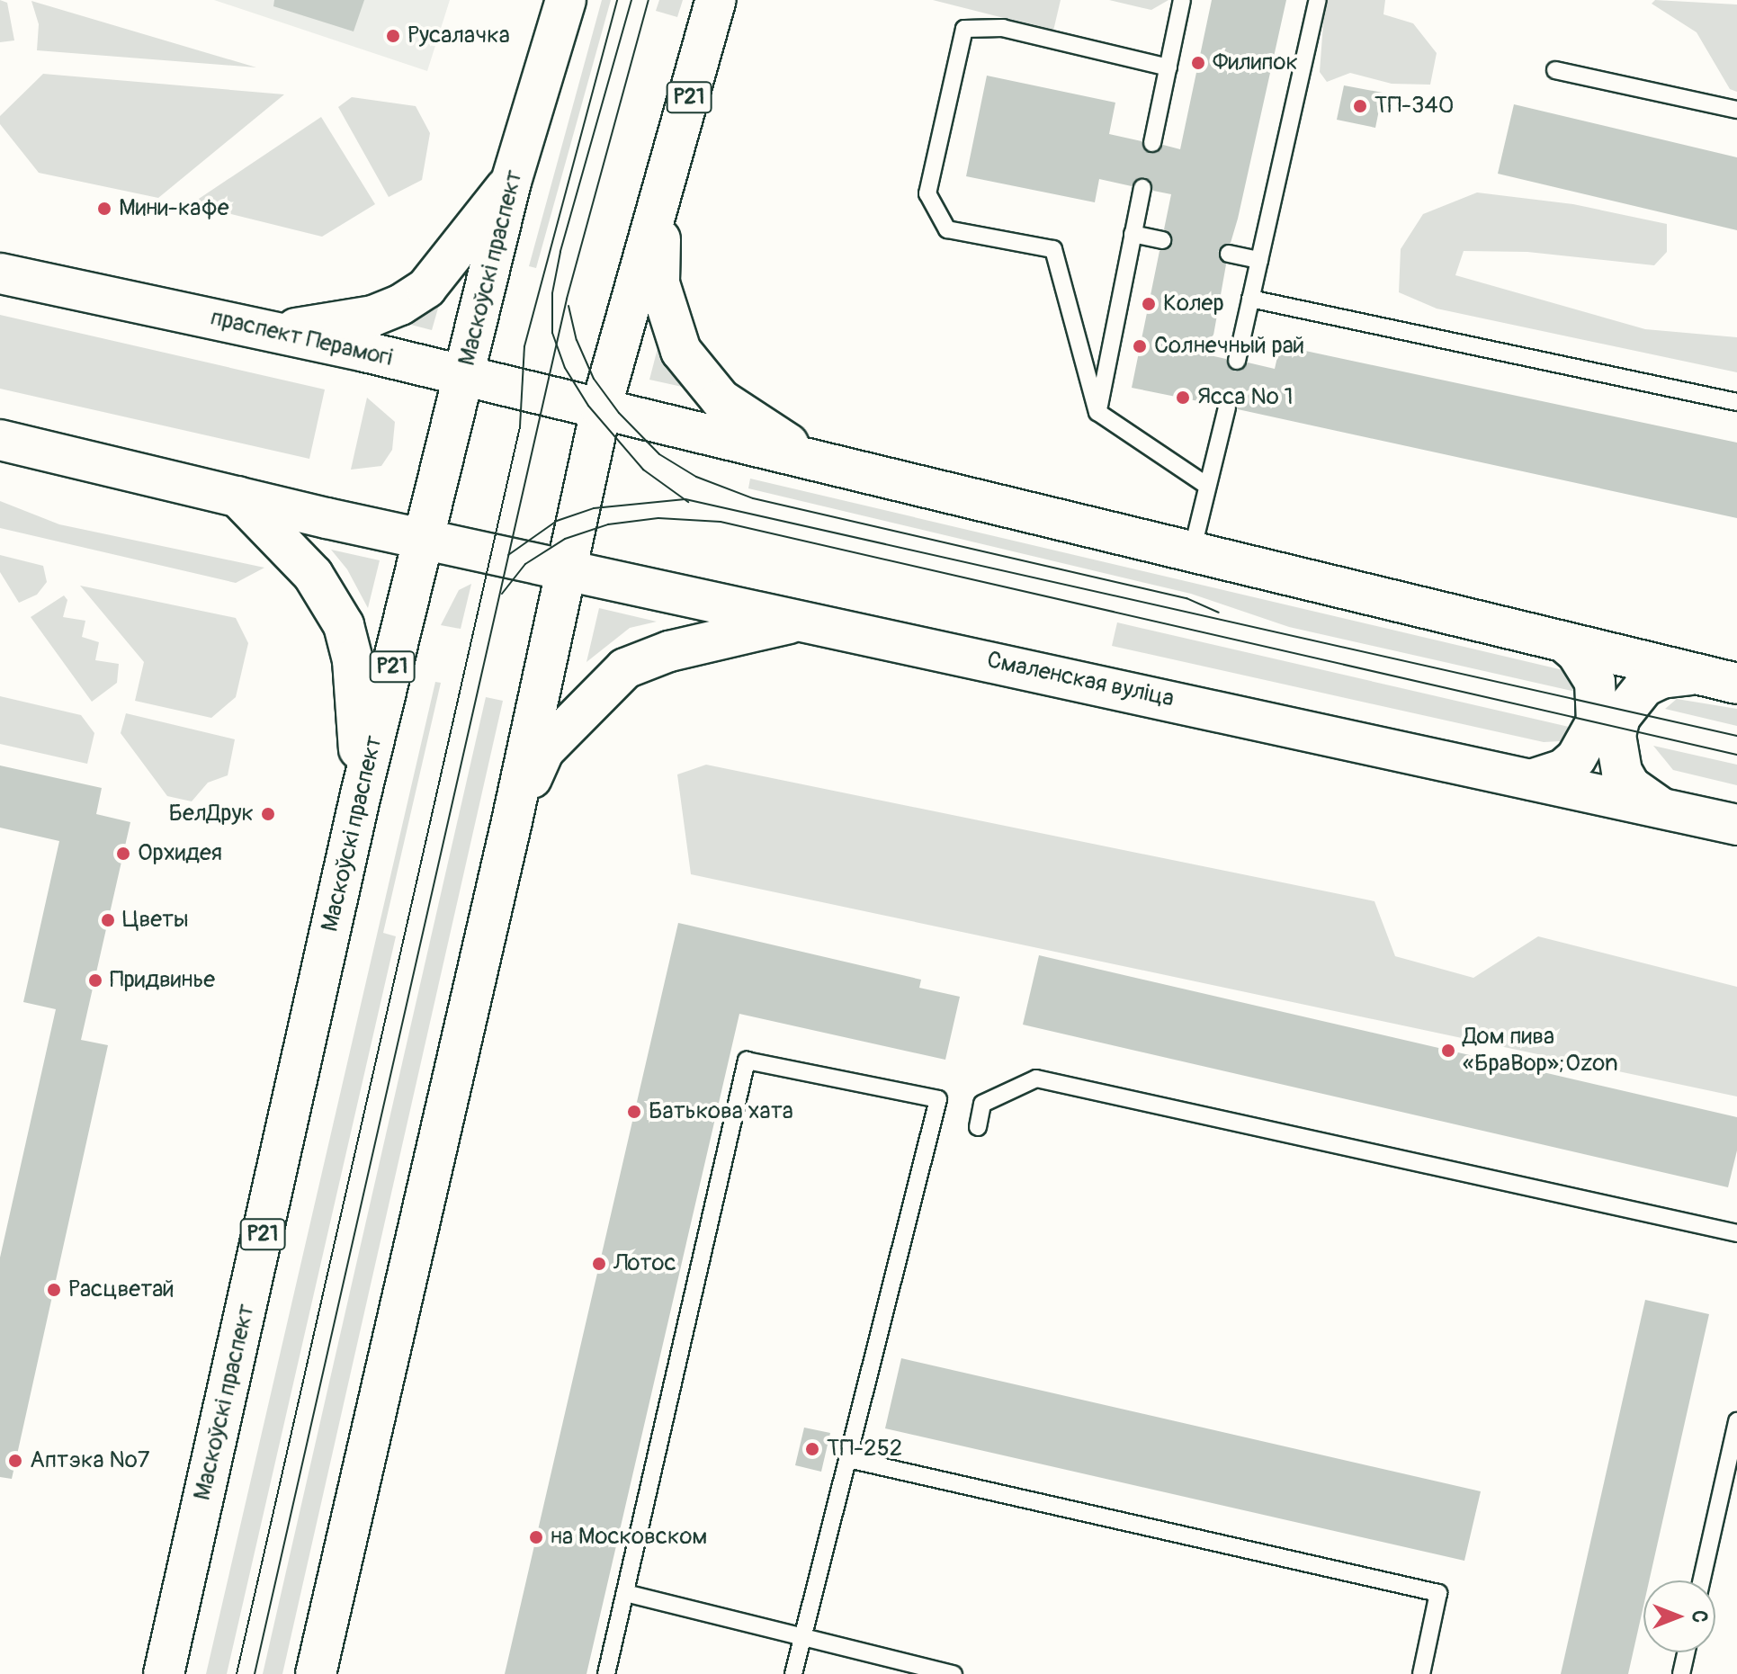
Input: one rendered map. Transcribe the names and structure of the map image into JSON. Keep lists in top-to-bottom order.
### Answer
{
  "streets": {
    "main road": [
      "Р21",
      "Маскоўскі праспект",
      "праспект Перамогі",
      "Смаленская вуліца"
    ]
  },
  "crossings": [
    ["Р21", "праспект Перамогі"],
    ["Р21", "Смаленская вуліца"],
    ["Маскоўскі праспект", "праспект Перамогі"],
    ["Маскоўскі праспект", "Смаленская вуліца"]
  ],
  "places": [
    "Русалачка",
    "Филипок",
    "ТП-340",
    "Мини-кафе",
    "Колер",
    "Солнечный рай",
    "Ясса № 1",
    "БелДрук",
    "Орхидея",
    "Цветы",
    "Придвинье",
    "Дом пива «БраВор»;Ozon",
    "Батькова хата",
    "Лотос",
    "Расцветай",
    "ТП-252",
    "Аптэка №7",
    "на Московском"
  ],
  "north": "right"
}
